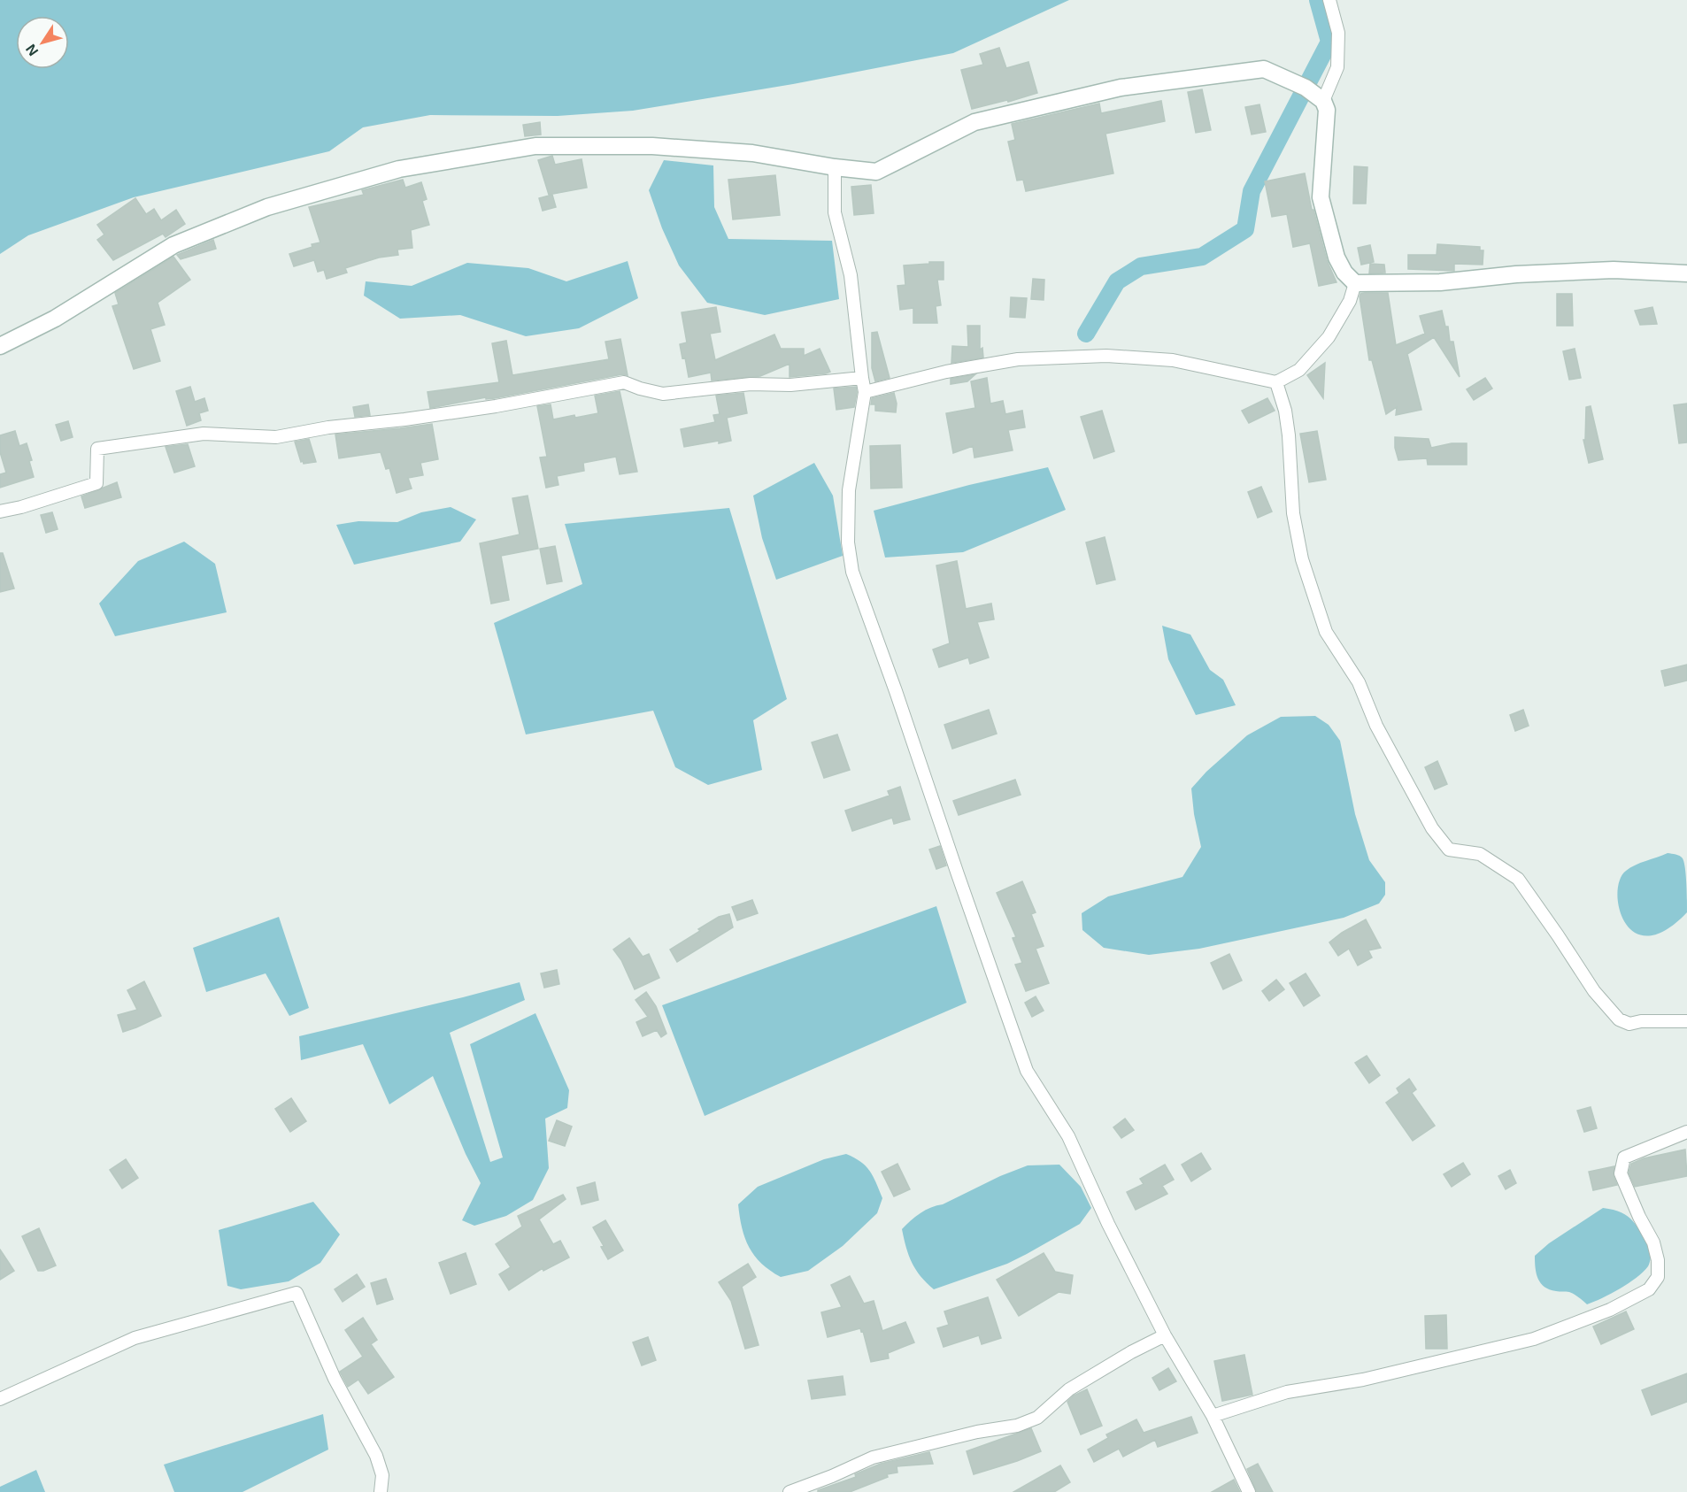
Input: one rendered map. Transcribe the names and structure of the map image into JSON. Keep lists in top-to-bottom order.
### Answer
{
  "north": "bottom left"
}
